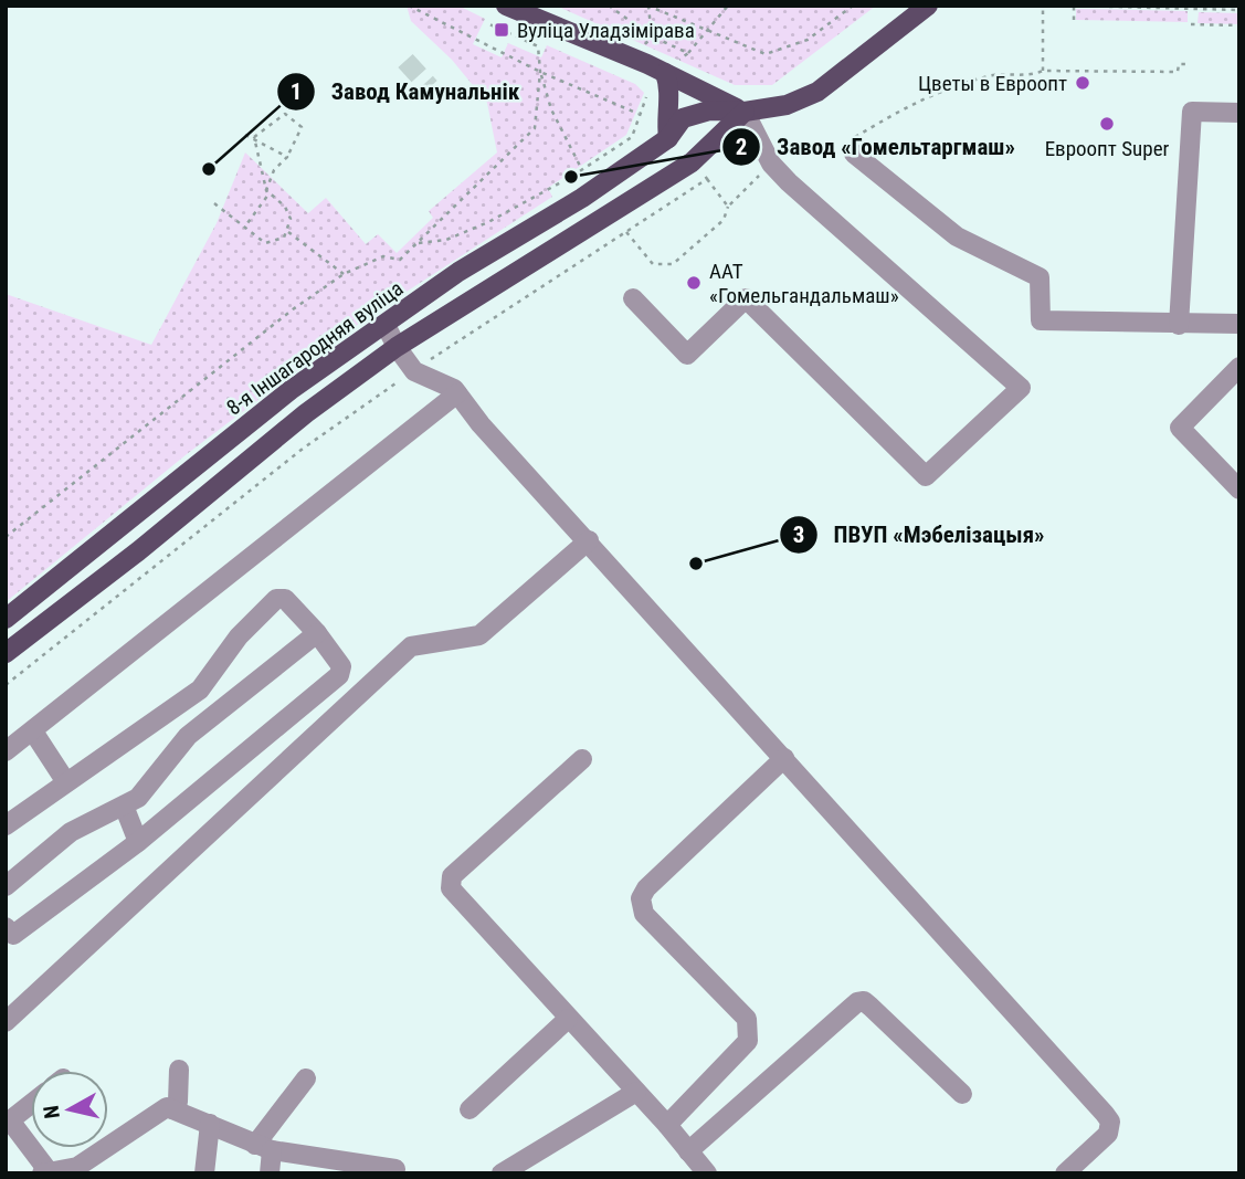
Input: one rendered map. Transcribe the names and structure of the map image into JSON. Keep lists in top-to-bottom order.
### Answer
{
  "streets": {
    "main road": ["8-я Іншагародняя вуліца"]
  },
  "places": {
    "transit": ["Вуліца Уладзімірава"],
    "other": [
      "Цветы в Евроопт",
      "Евроопт Super",
      "Завод Камунальнік",
      "Завод «Гомельтаргмаш»",
      "ААТ «Гомельгандальмаш»",
      "ПВУП «Мэбелізацыя»"
    ]
  },
  "north": "left"
}
